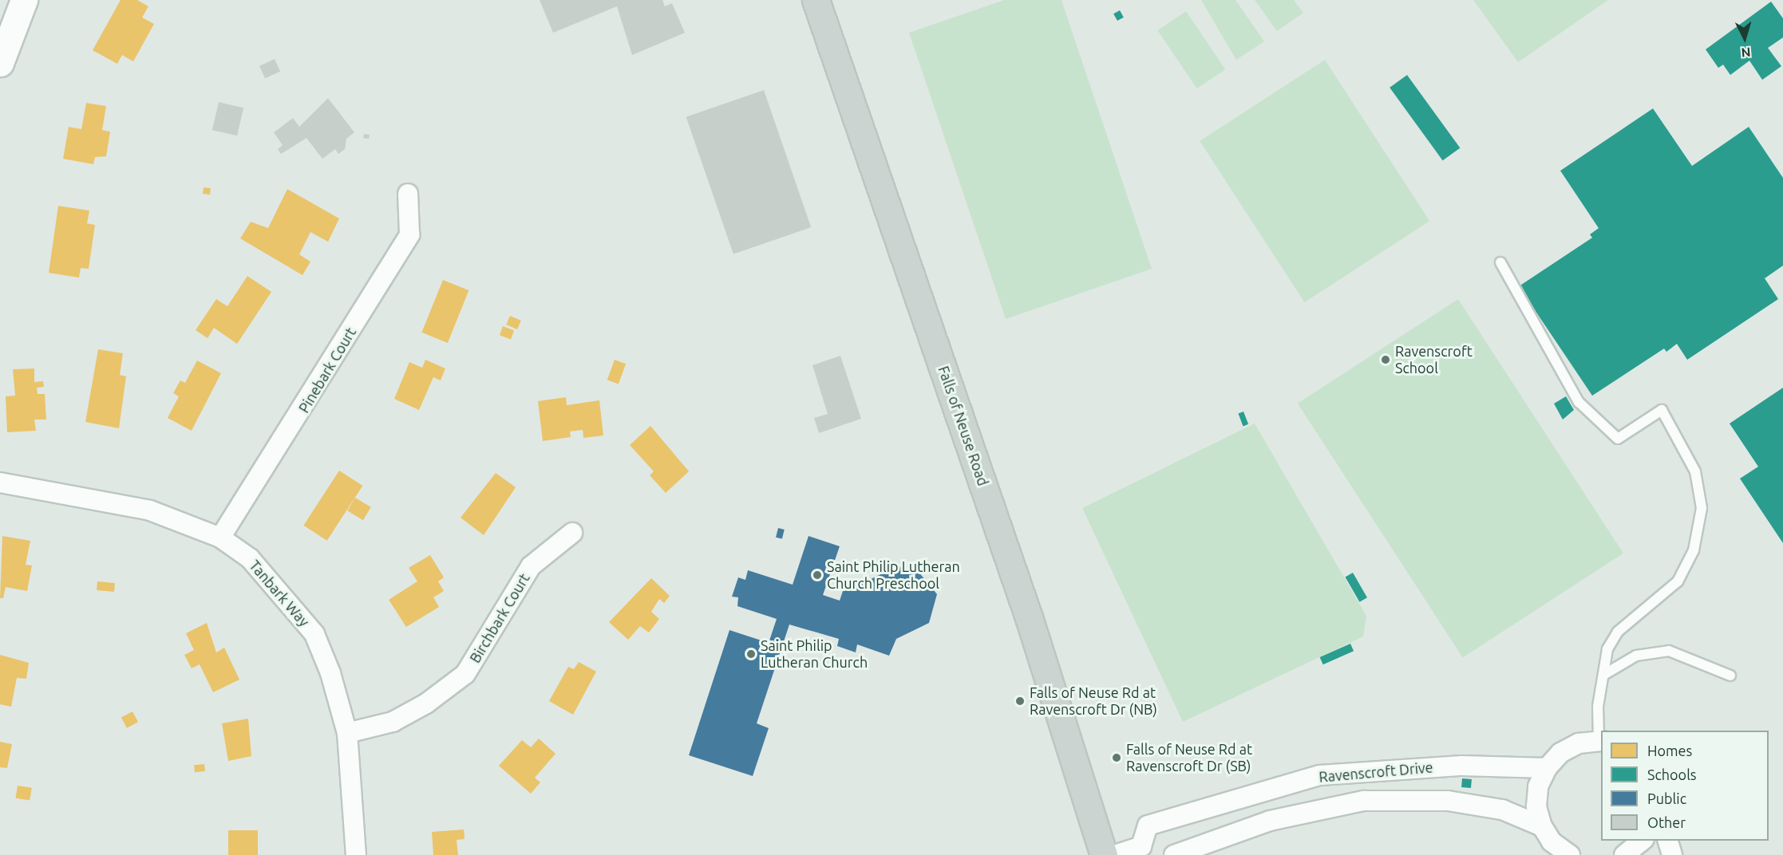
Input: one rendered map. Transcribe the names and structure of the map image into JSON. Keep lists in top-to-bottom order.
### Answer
{
  "streets": {
    "main road": ["Falls of Neuse Road"],
    "street": [
      "Pinebark Court",
      "Tanbark Way",
      "Birchbark Court",
      "Ravenscroft Drive"
    ]
  },
  "crossings": [
    ["Pinebark Court", "Tanbark Way"],
    ["Tanbark Way", "Birchbark Court"]
  ],
  "places": [
    "Ravenscroft School",
    "Saint Philip Lutheran Church Preschool",
    "Saint Philip Lutheran Church",
    "Falls of Neuse Rd at Ravenscroft Dr (NB)",
    "Falls of Neuse Rd at Ravenscroft Dr (SB)"
  ],
  "legend": [
    "Homes",
    "Schools",
    "Public",
    "Other"
  ],
  "north": "bottom"
}
